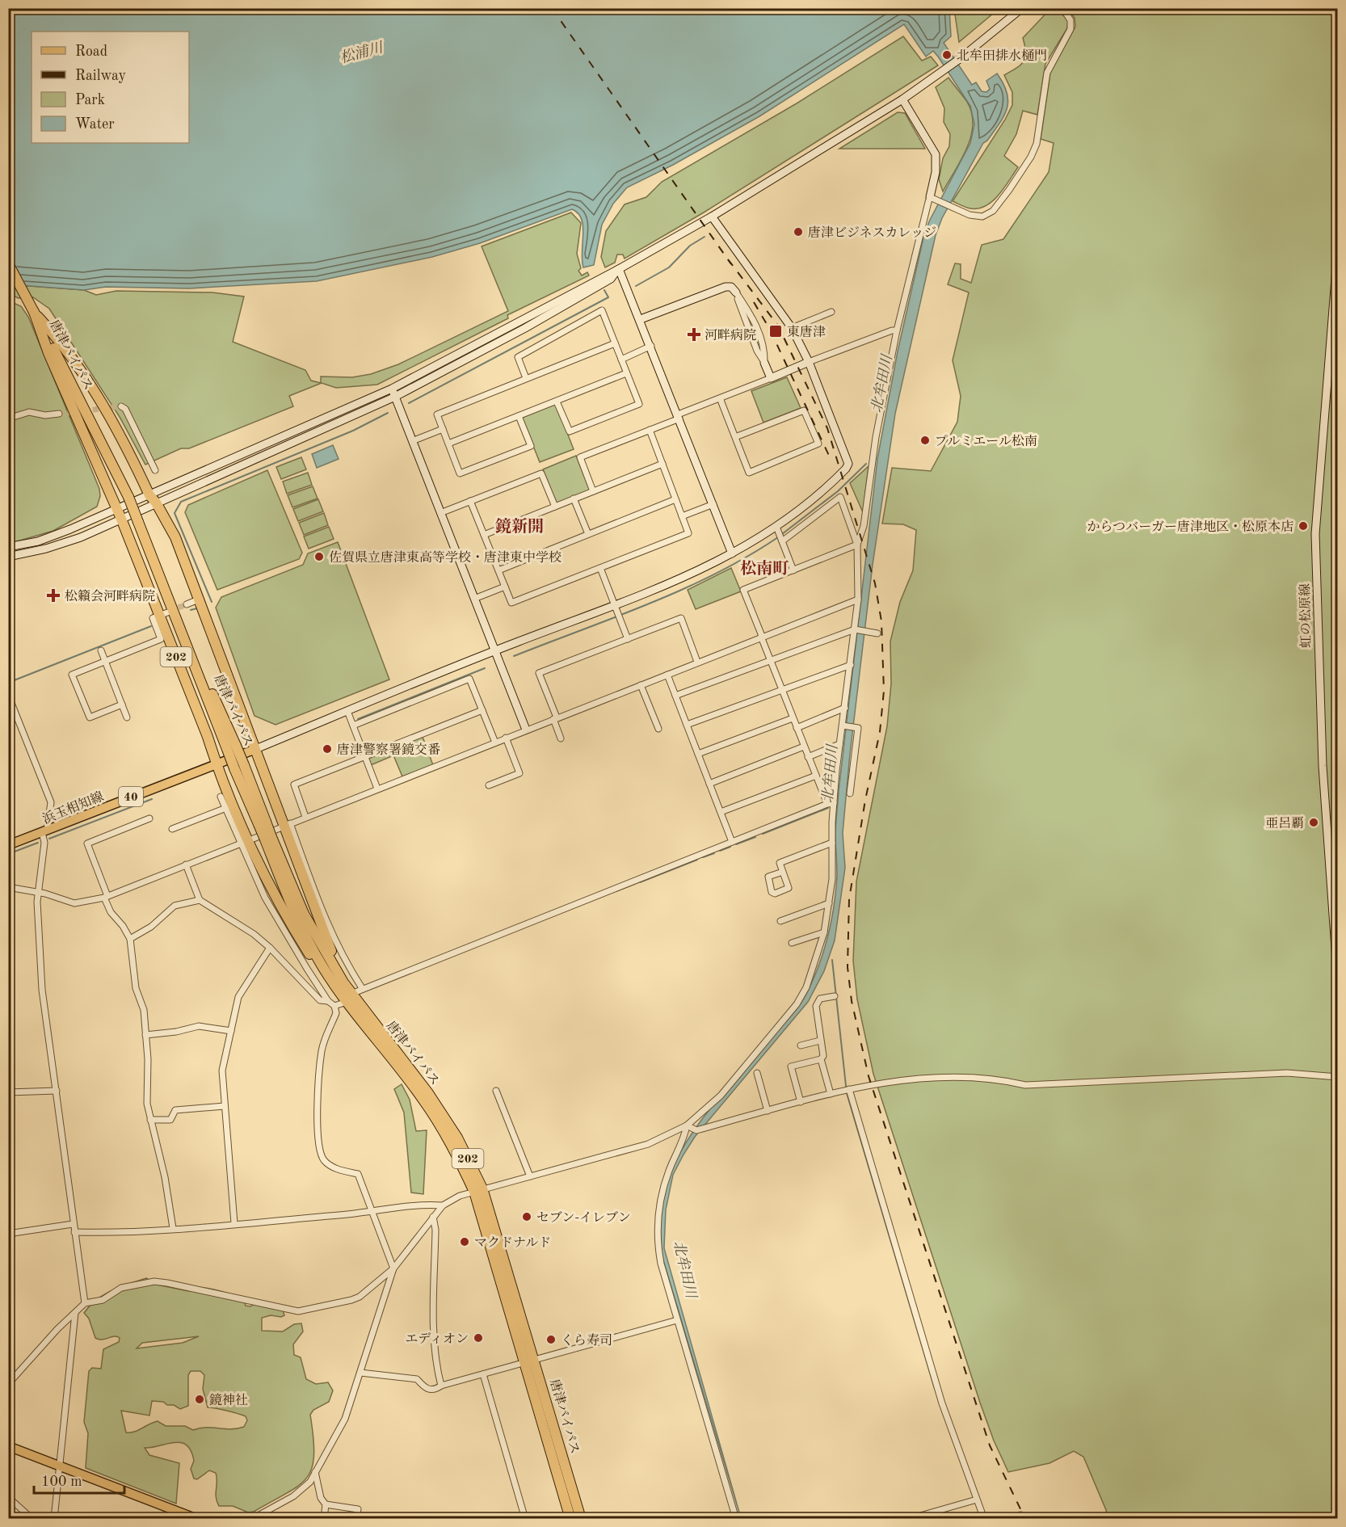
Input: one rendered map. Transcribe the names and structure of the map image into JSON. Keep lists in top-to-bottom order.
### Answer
{
  "streets": {
    "highway": ["唐津バイパス", "202"],
    "main road": ["40", "浜玉相知線"],
    "street": ["虹の松原線"]
  },
  "crossings": [
    ["唐津バイパス", "202"],
    ["202", "浜玉相知線"]
  ],
  "districts": ["鏡新開", "松南町"],
  "water": ["松浦川", "北牟田川"],
  "places": {
    "other": [
      "北牟田排水樋門",
      "唐津ビジネスカレッジ",
      "プルミエール松南",
      "からつバーガー唐津地区・松原本店",
      "佐賀県立唐津東高等学校・唐津東中学校",
      "唐津警察署鏡交番",
      "亜呂覇",
      "セブン-イレブン",
      "マクドナルド",
      "エディオン",
      "くら寿司",
      "鏡神社"
    ],
    "transit": ["東唐津"],
    "health": ["河畔病院", "松籟会河畔病院"]
  },
  "legend": [
    "Road",
    "Railway",
    "Park",
    "Water"
  ],
  "scale_bar": "100 m"
}
